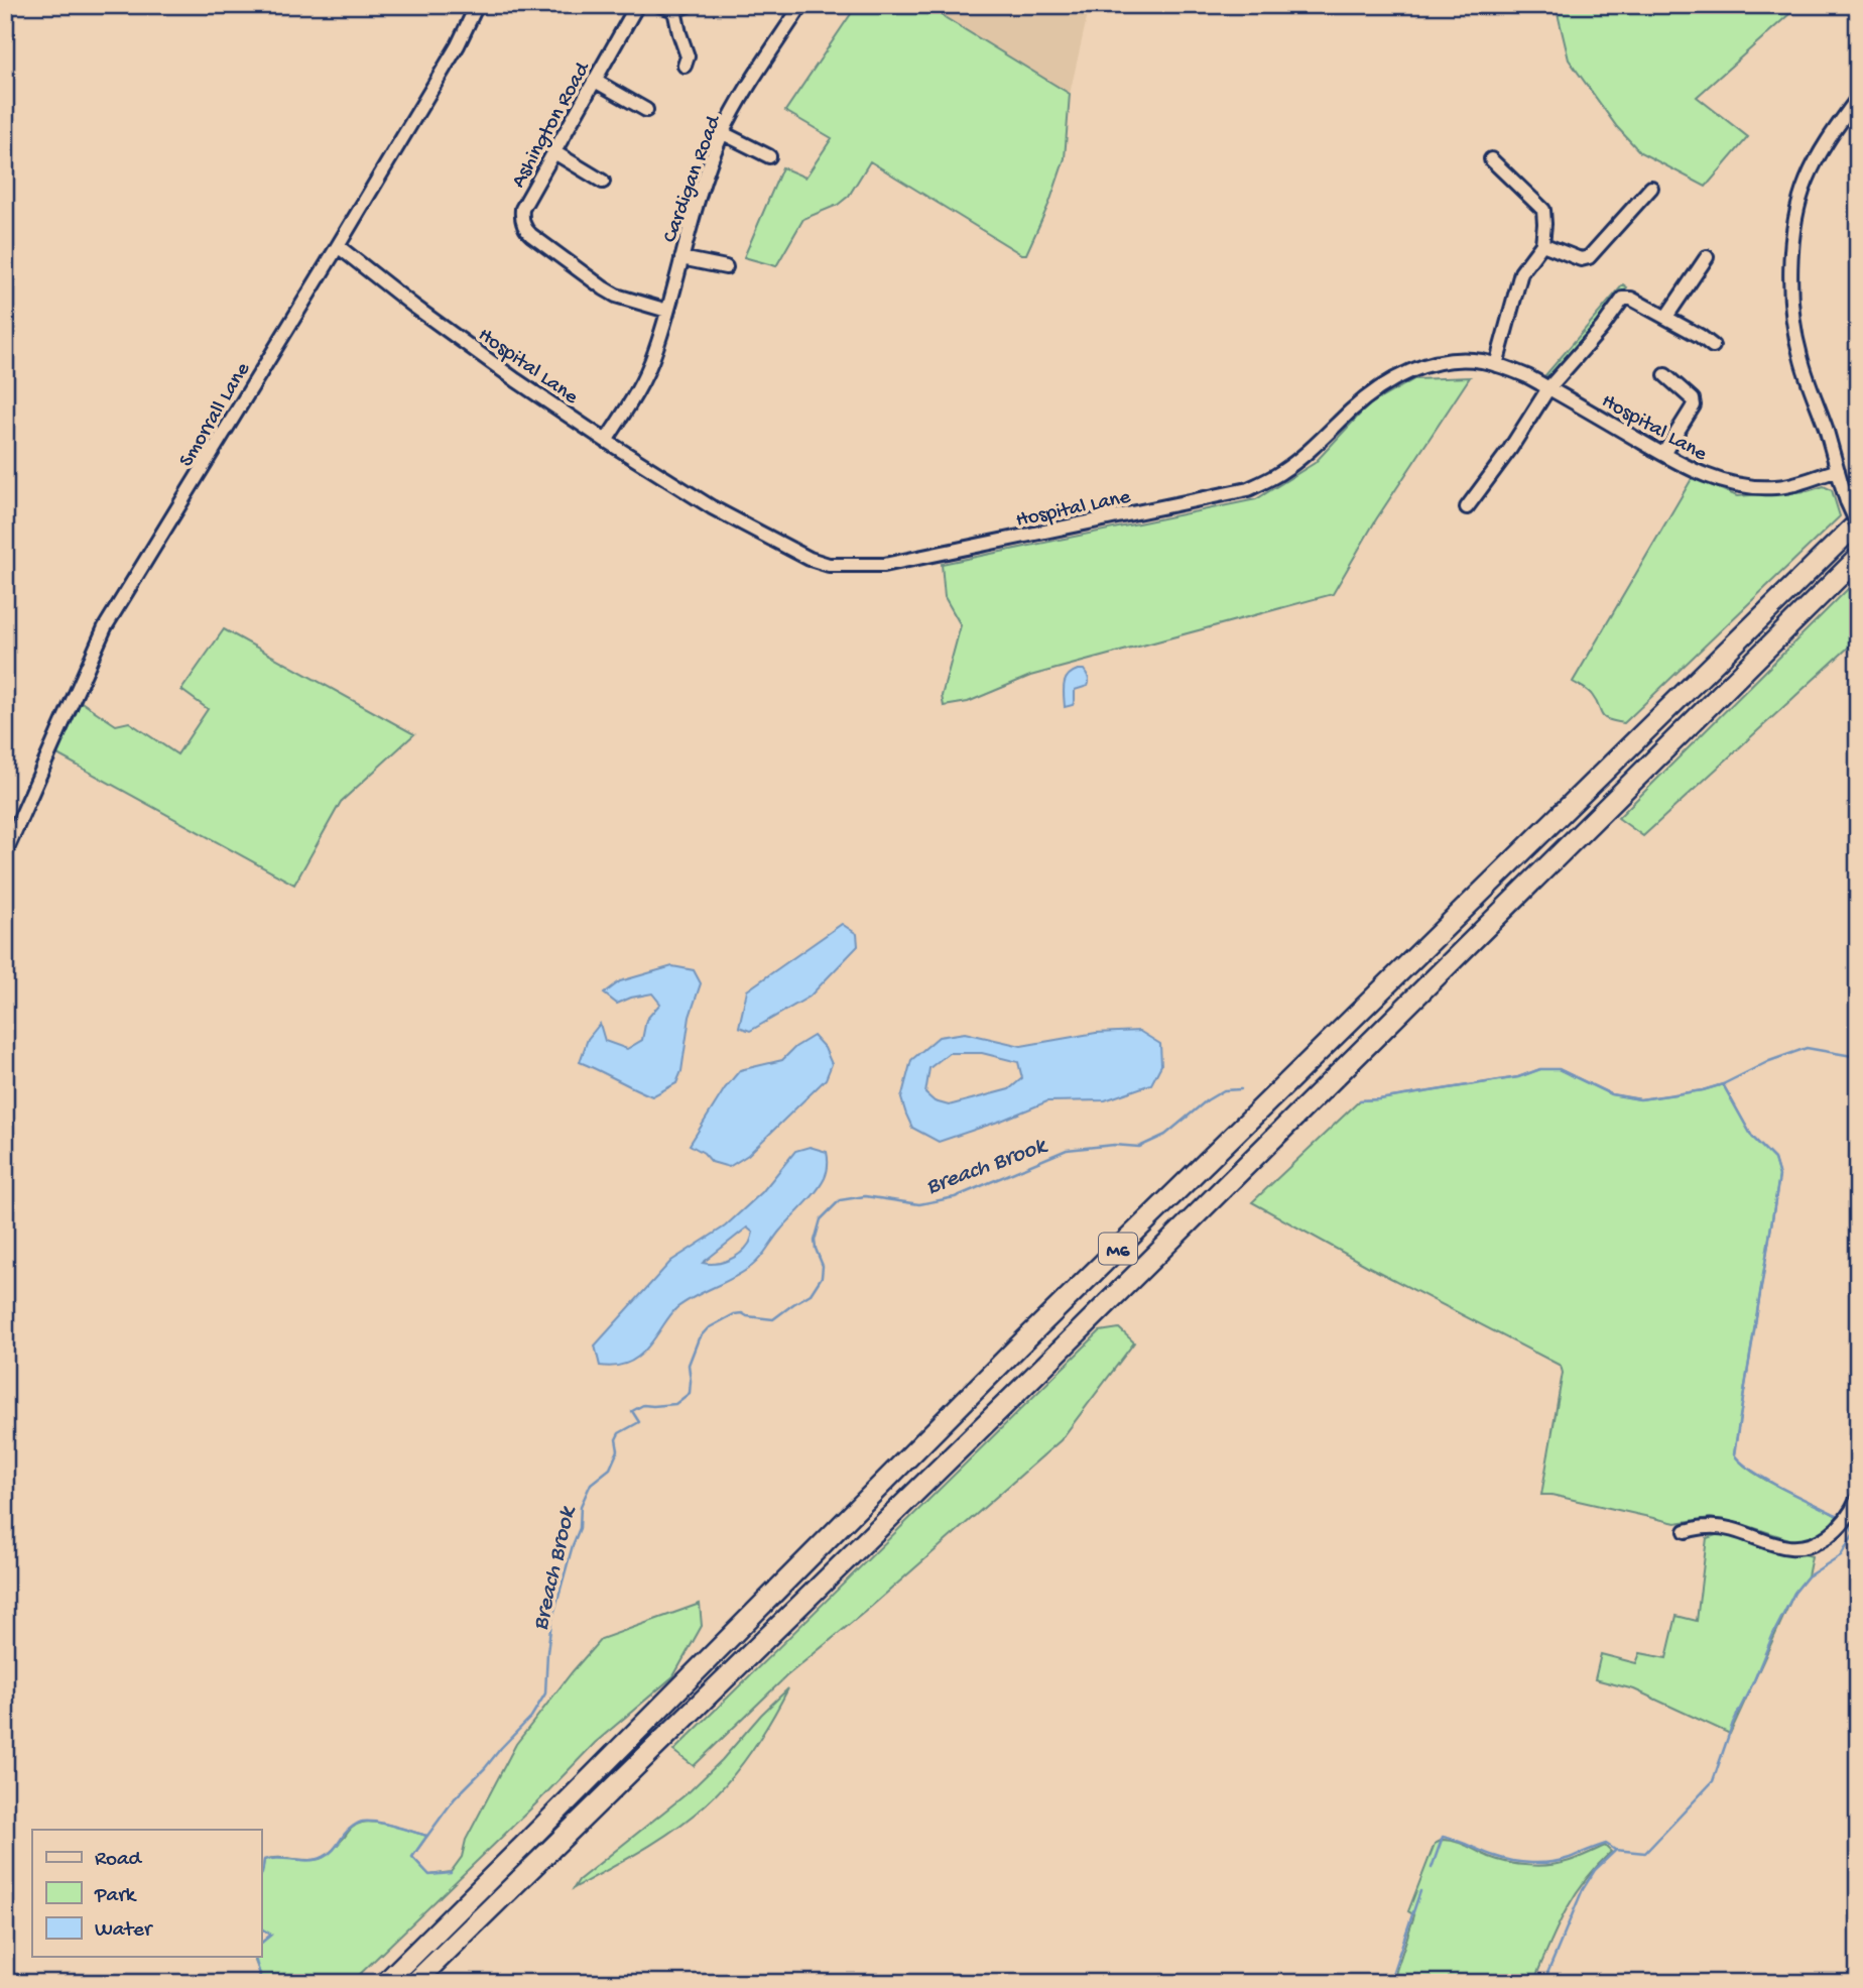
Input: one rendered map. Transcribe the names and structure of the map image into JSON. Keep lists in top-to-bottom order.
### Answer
{
  "streets": {
    "highway": ["M6"],
    "street": [
      "Ashington Road",
      "Cardigan Road",
      "Hospital Lane",
      "Smorrall Lane"
    ]
  },
  "crossings": [
    ["Ashington Road", "Cardigan Road"],
    ["Cardigan Road", "Hospital Lane"],
    ["Hospital Lane", "Smorrall Lane"]
  ],
  "water": ["Breach Brook"],
  "legend": ["Road", "Park", "Water"]
}
